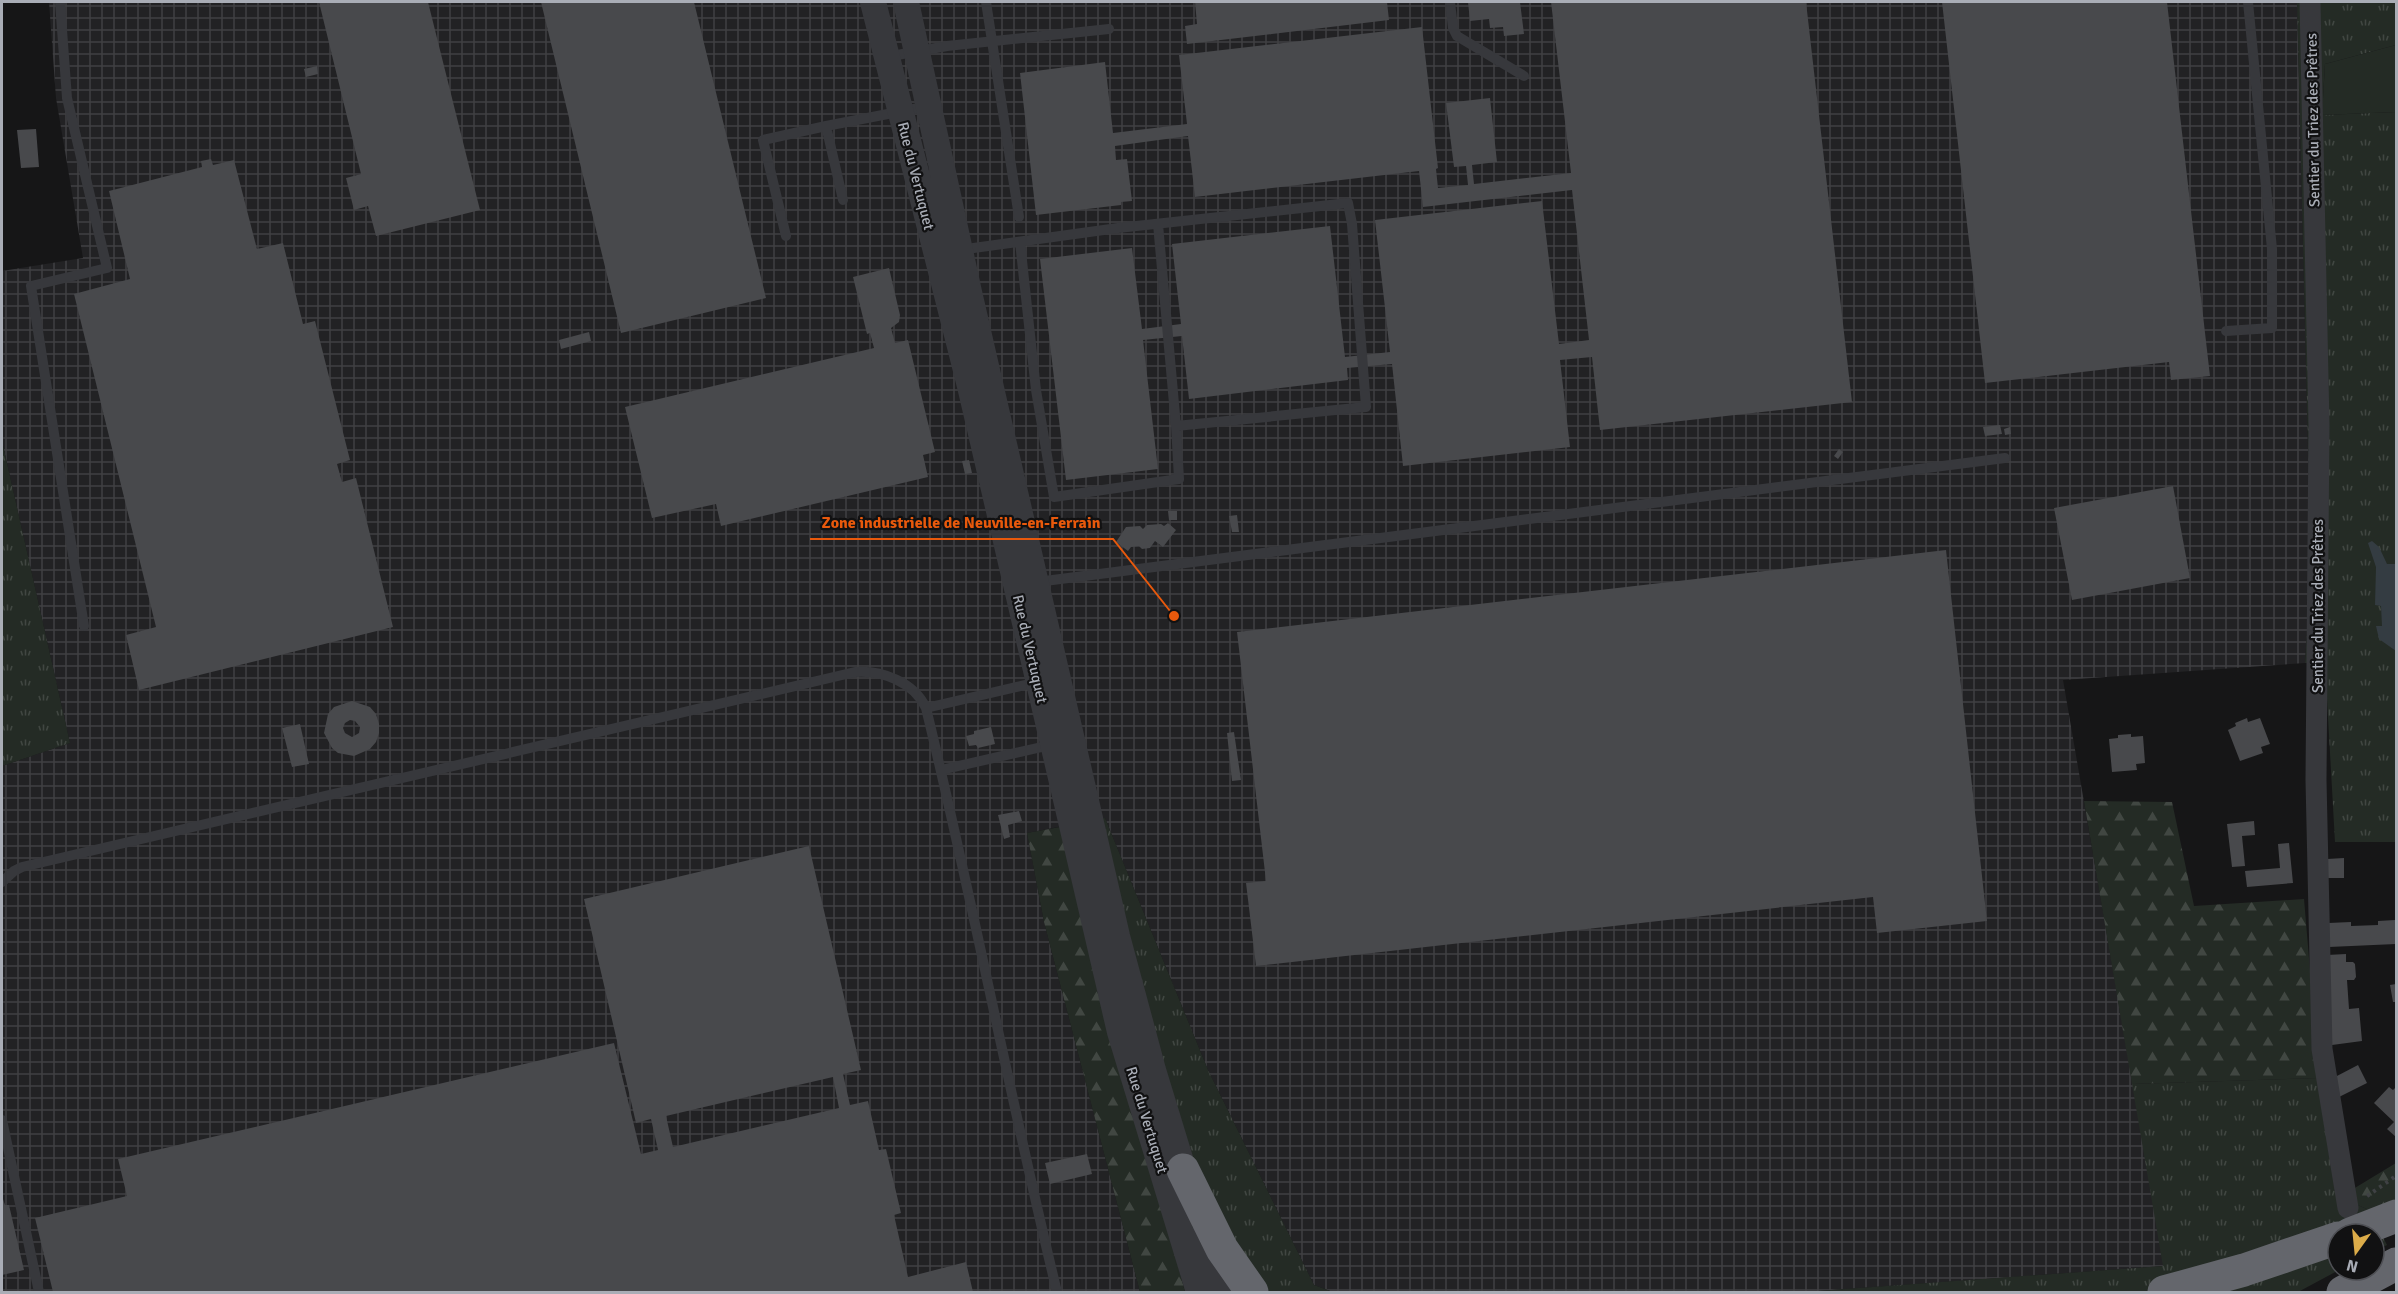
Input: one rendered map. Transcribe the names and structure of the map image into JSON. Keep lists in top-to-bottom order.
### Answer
{
  "streets": {
    "street": ["Sentier du Triez des Prêtres", "Rue du Vertuquet"]
  },
  "places": ["Zone industrielle de Neuville-en-Ferrain"],
  "north": "bottom"
}
